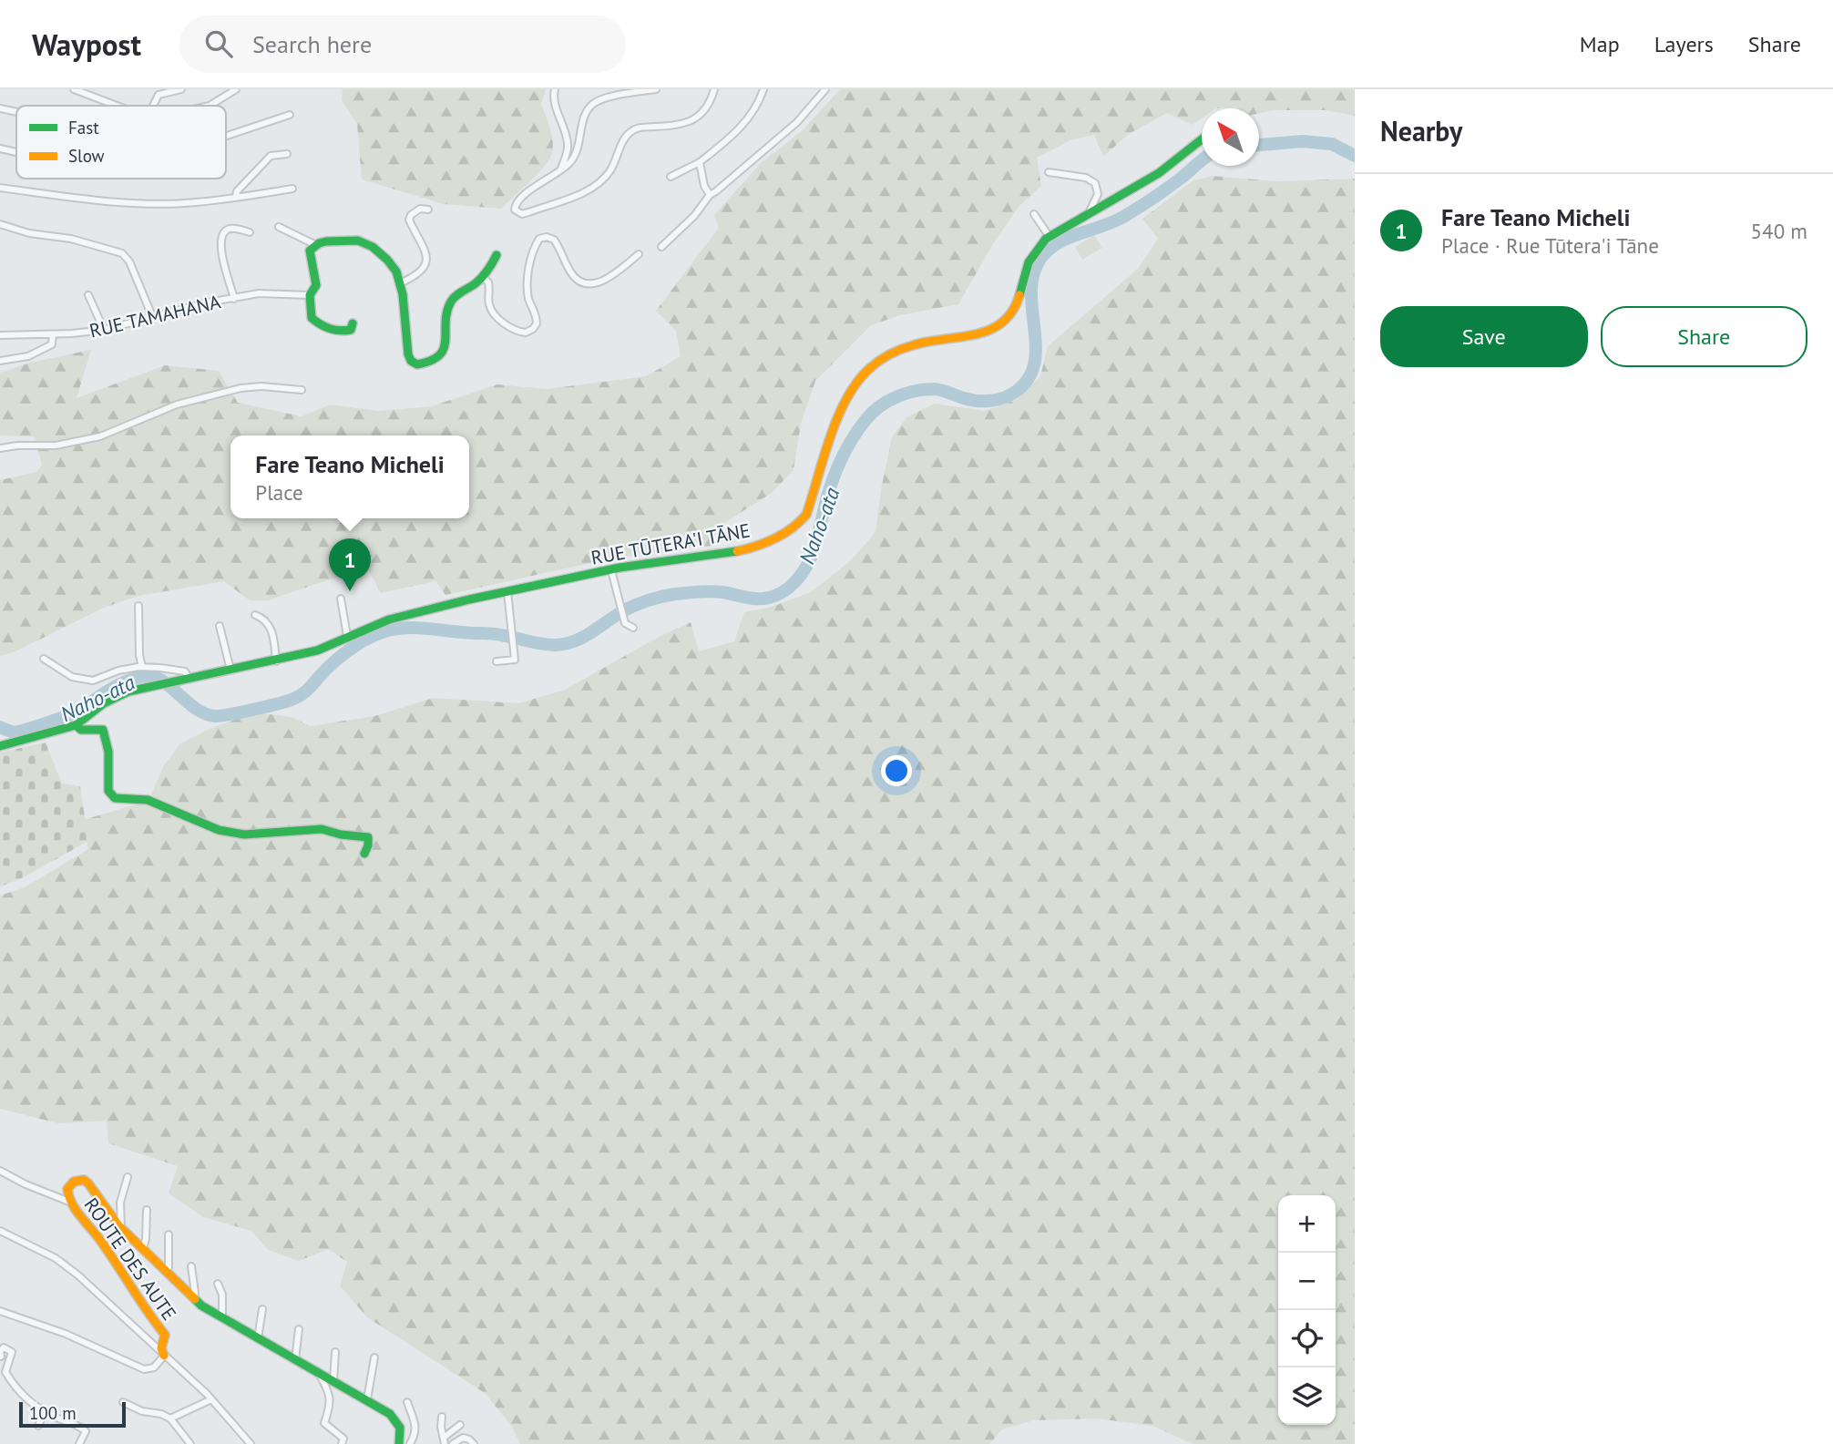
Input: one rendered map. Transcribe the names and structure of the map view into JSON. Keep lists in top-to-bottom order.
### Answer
{
  "streets": {
    "street": ["RUE TAMAHANA", "RUE TŪTERA'I TĀNE", "ROUTE DES AUTE"]
  },
  "water": ["Naho-ata"],
  "legend": ["Fast", "Slow"],
  "scale_bar": "100 m",
  "north": "top left",
  "page": {
    "header": "Waypost",
    "search": "Search here",
    "nav": ["Map", "Layers", "Share"],
    "heading": "Nearby",
    "list": [
      {
        "mark": "1",
        "name": "Fare Teano Micheli",
        "note": "Place · Rue Tūtera'i Tāne",
        "value": "540 m"
      }
    ],
    "buttons": ["Save", "Share"],
    "popup": ["Fare Teano Micheli", "Place"],
    "pins": "1",
    "map_buttons": ["+", "−"],
    "scale": "100 m"
  }
}
